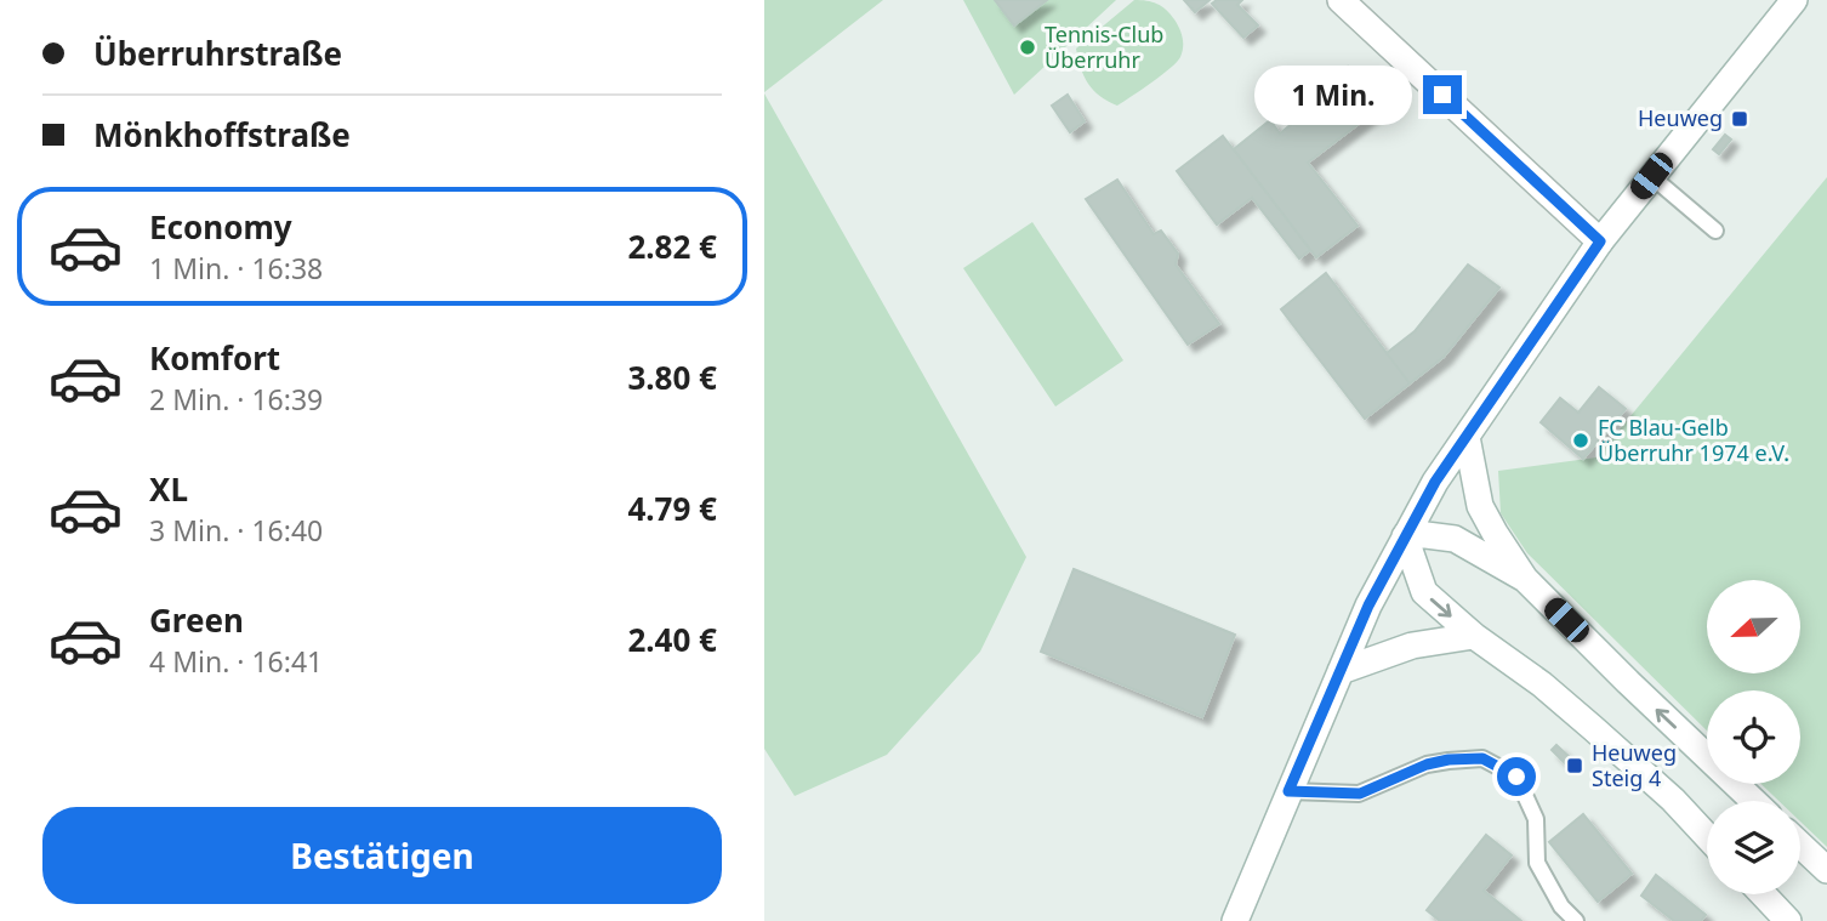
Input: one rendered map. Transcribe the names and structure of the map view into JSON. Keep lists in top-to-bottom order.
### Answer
{
  "places": {
    "other": ["Tennis-Club Überruhr", "FC Blau-Gelb Überruhr 1974 e.V."],
    "transit": ["Heuweg", "Heuweg Steig 4"]
  },
  "north": "left",
  "page": {
    "banner": ["Überruhrstraße", "Mönkhoffstraße"],
    "bubble": "1 Min.",
    "list": [
      {
        "name": "Economy",
        "note": "1 Min. · 16:38",
        "value": "2.82 €"
      },
      {
        "name": "Komfort",
        "note": "2 Min. · 16:39",
        "value": "3.80 €"
      },
      {
        "name": "XL",
        "note": "3 Min. · 16:40",
        "value": "4.79 €"
      },
      {
        "name": "Green",
        "note": "4 Min. · 16:41",
        "value": "2.40 €"
      }
    ],
    "buttons": "Bestätigen"
  }
}
